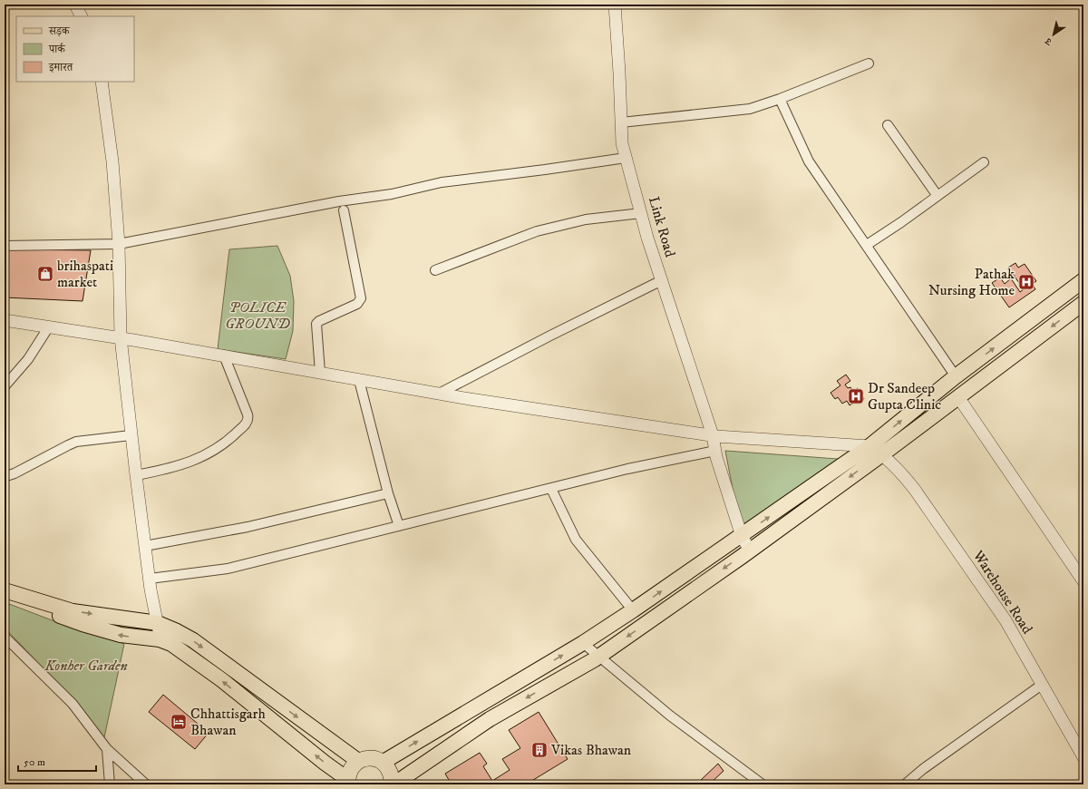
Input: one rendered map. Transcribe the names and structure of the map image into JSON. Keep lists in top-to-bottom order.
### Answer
{
  "streets": {
    "street": ["Link Road", "Warehouse Road"]
  },
  "parks": ["POLICE GROUND", "Konher Garden"],
  "places": {
    "shop": ["brihaspati market"],
    "hospital": ["Pathak Nursing Home", "Dr Sandeep Gupta Clinic"],
    "hotel": ["Chhattisgarh Bhawan"],
    "building": ["Vikas Bhawan"]
  },
  "legend": ["सड़क", "पार्क", "इमारत"],
  "scale_bar": "50 m",
  "north": "bottom left"
}
